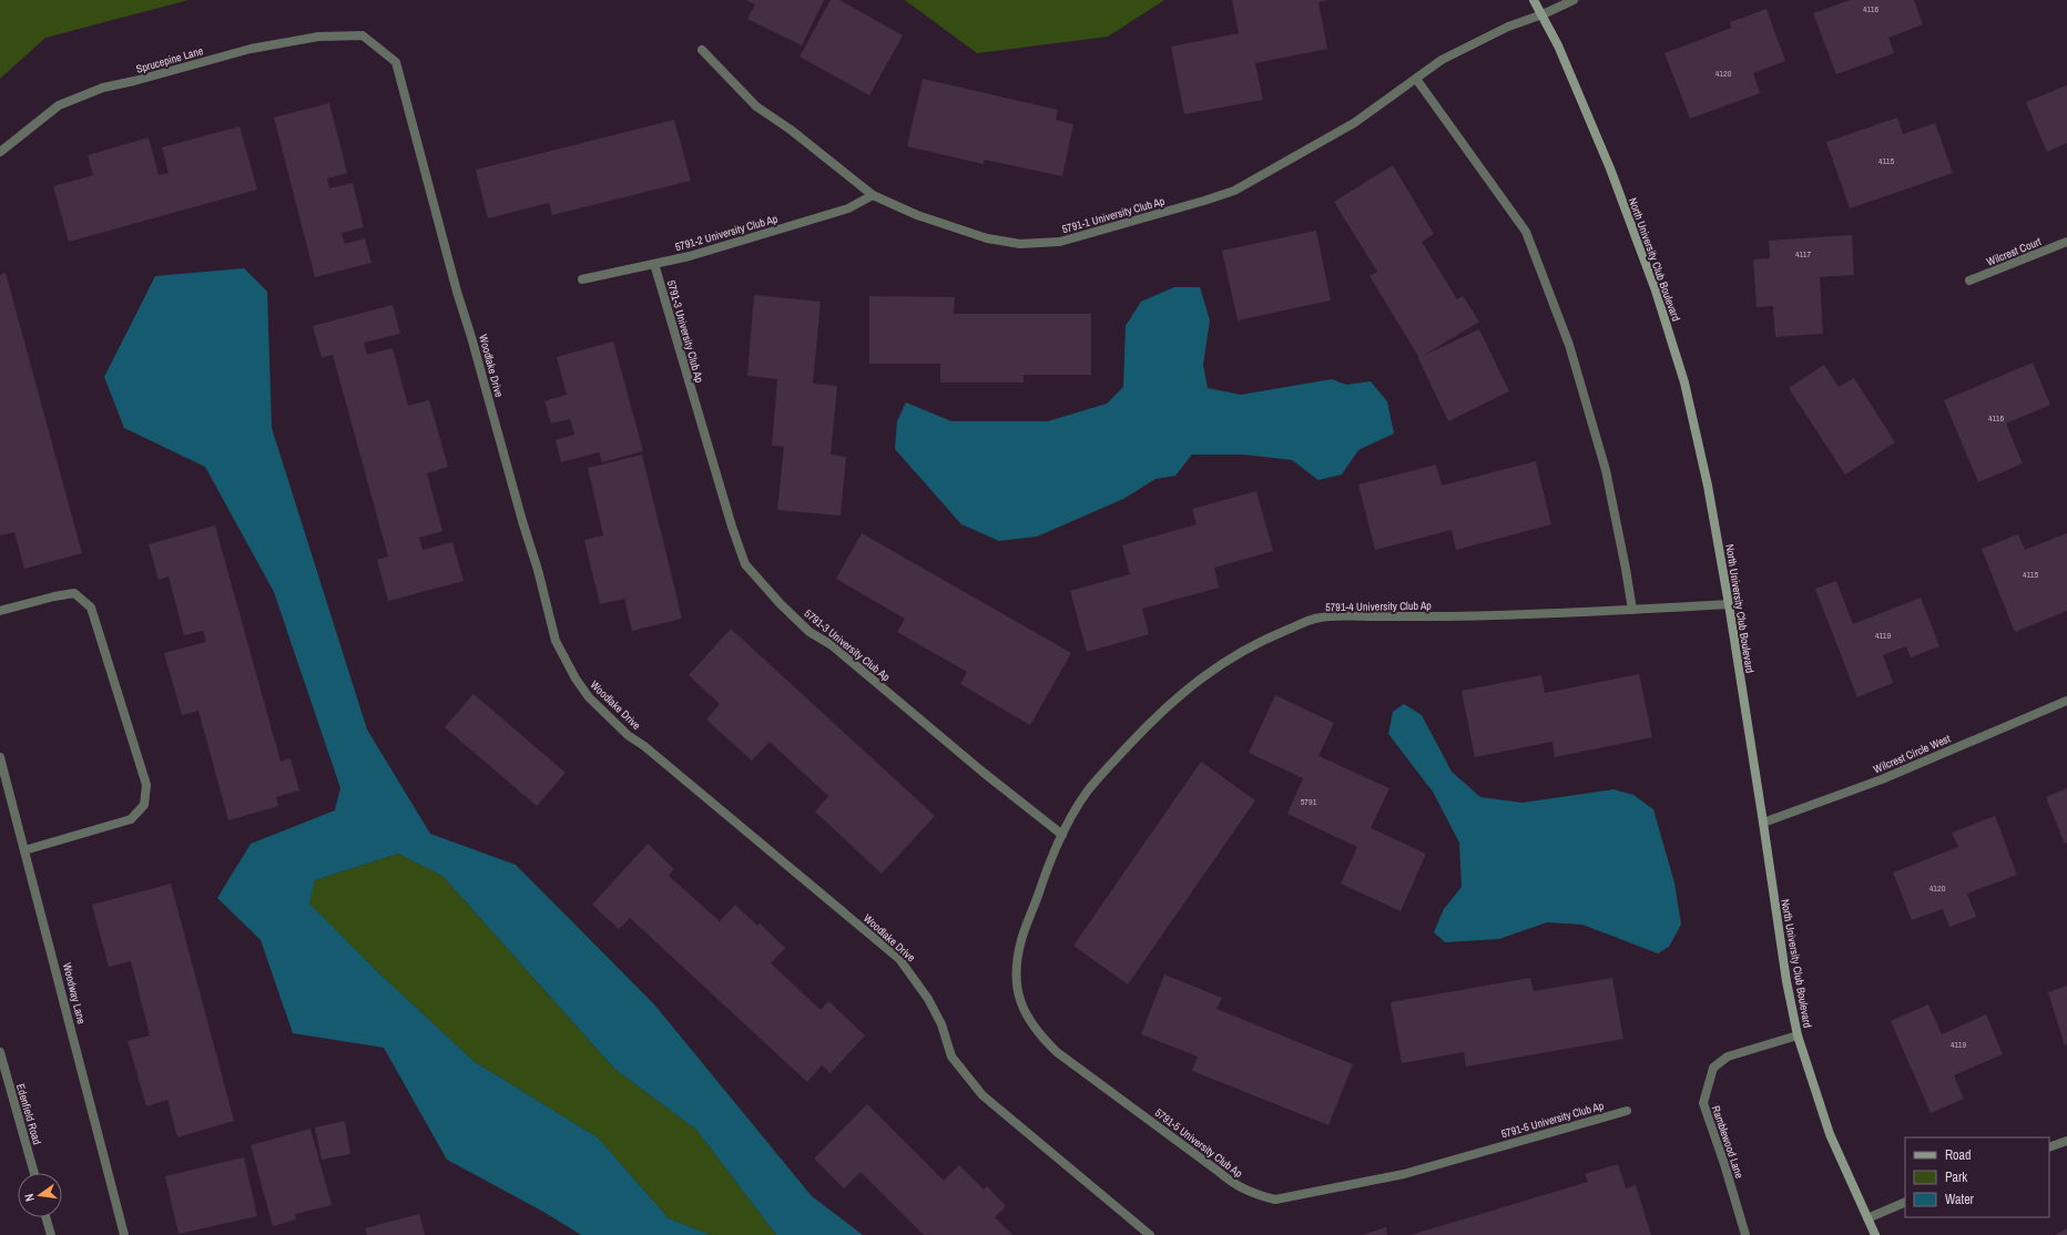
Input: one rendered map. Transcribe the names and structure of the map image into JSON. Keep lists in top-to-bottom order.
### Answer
{
  "streets": {
    "street": [
      "Sprucepine Lane",
      "5791-1 University Club Ap",
      "5791-2 University Club Ap",
      "Wilcrest Court",
      "North University Club Boulevard",
      "5791-3 University Club Ap",
      "Woodlake Drive",
      "5791-4 University Club Ap",
      "Wilcrest Circle West",
      "Woodway Lane",
      "Edenfield Road",
      "5791-5 University Club Ap",
      "Ramblewood Lane"
    ]
  },
  "crossings": [
    ["Sprucepine Lane", "Woodlake Drive"],
    ["5791-1 University Club Ap", "5791-2 University Club Ap"],
    ["5791-1 University Club Ap", "North University Club Boulevard"],
    ["5791-2 University Club Ap", "5791-3 University Club Ap"],
    ["North University Club Boulevard", "5791-4 University Club Ap"],
    ["North University Club Boulevard", "Wilcrest Circle West"],
    ["North University Club Boulevard", "Ramblewood Lane"],
    ["5791-3 University Club Ap", "5791-4 University Club Ap"],
    ["5791-3 University Club Ap", "5791-5 University Club Ap"],
    ["5791-4 University Club Ap", "5791-5 University Club Ap"]
  ],
  "house_numbers": [
    "4116",
    "4120",
    "4115",
    "4117",
    "4116",
    "4115",
    "4119",
    "5791",
    "4120",
    "4119"
  ],
  "legend": ["Road", "Park", "Water"],
  "north": "left"
}
